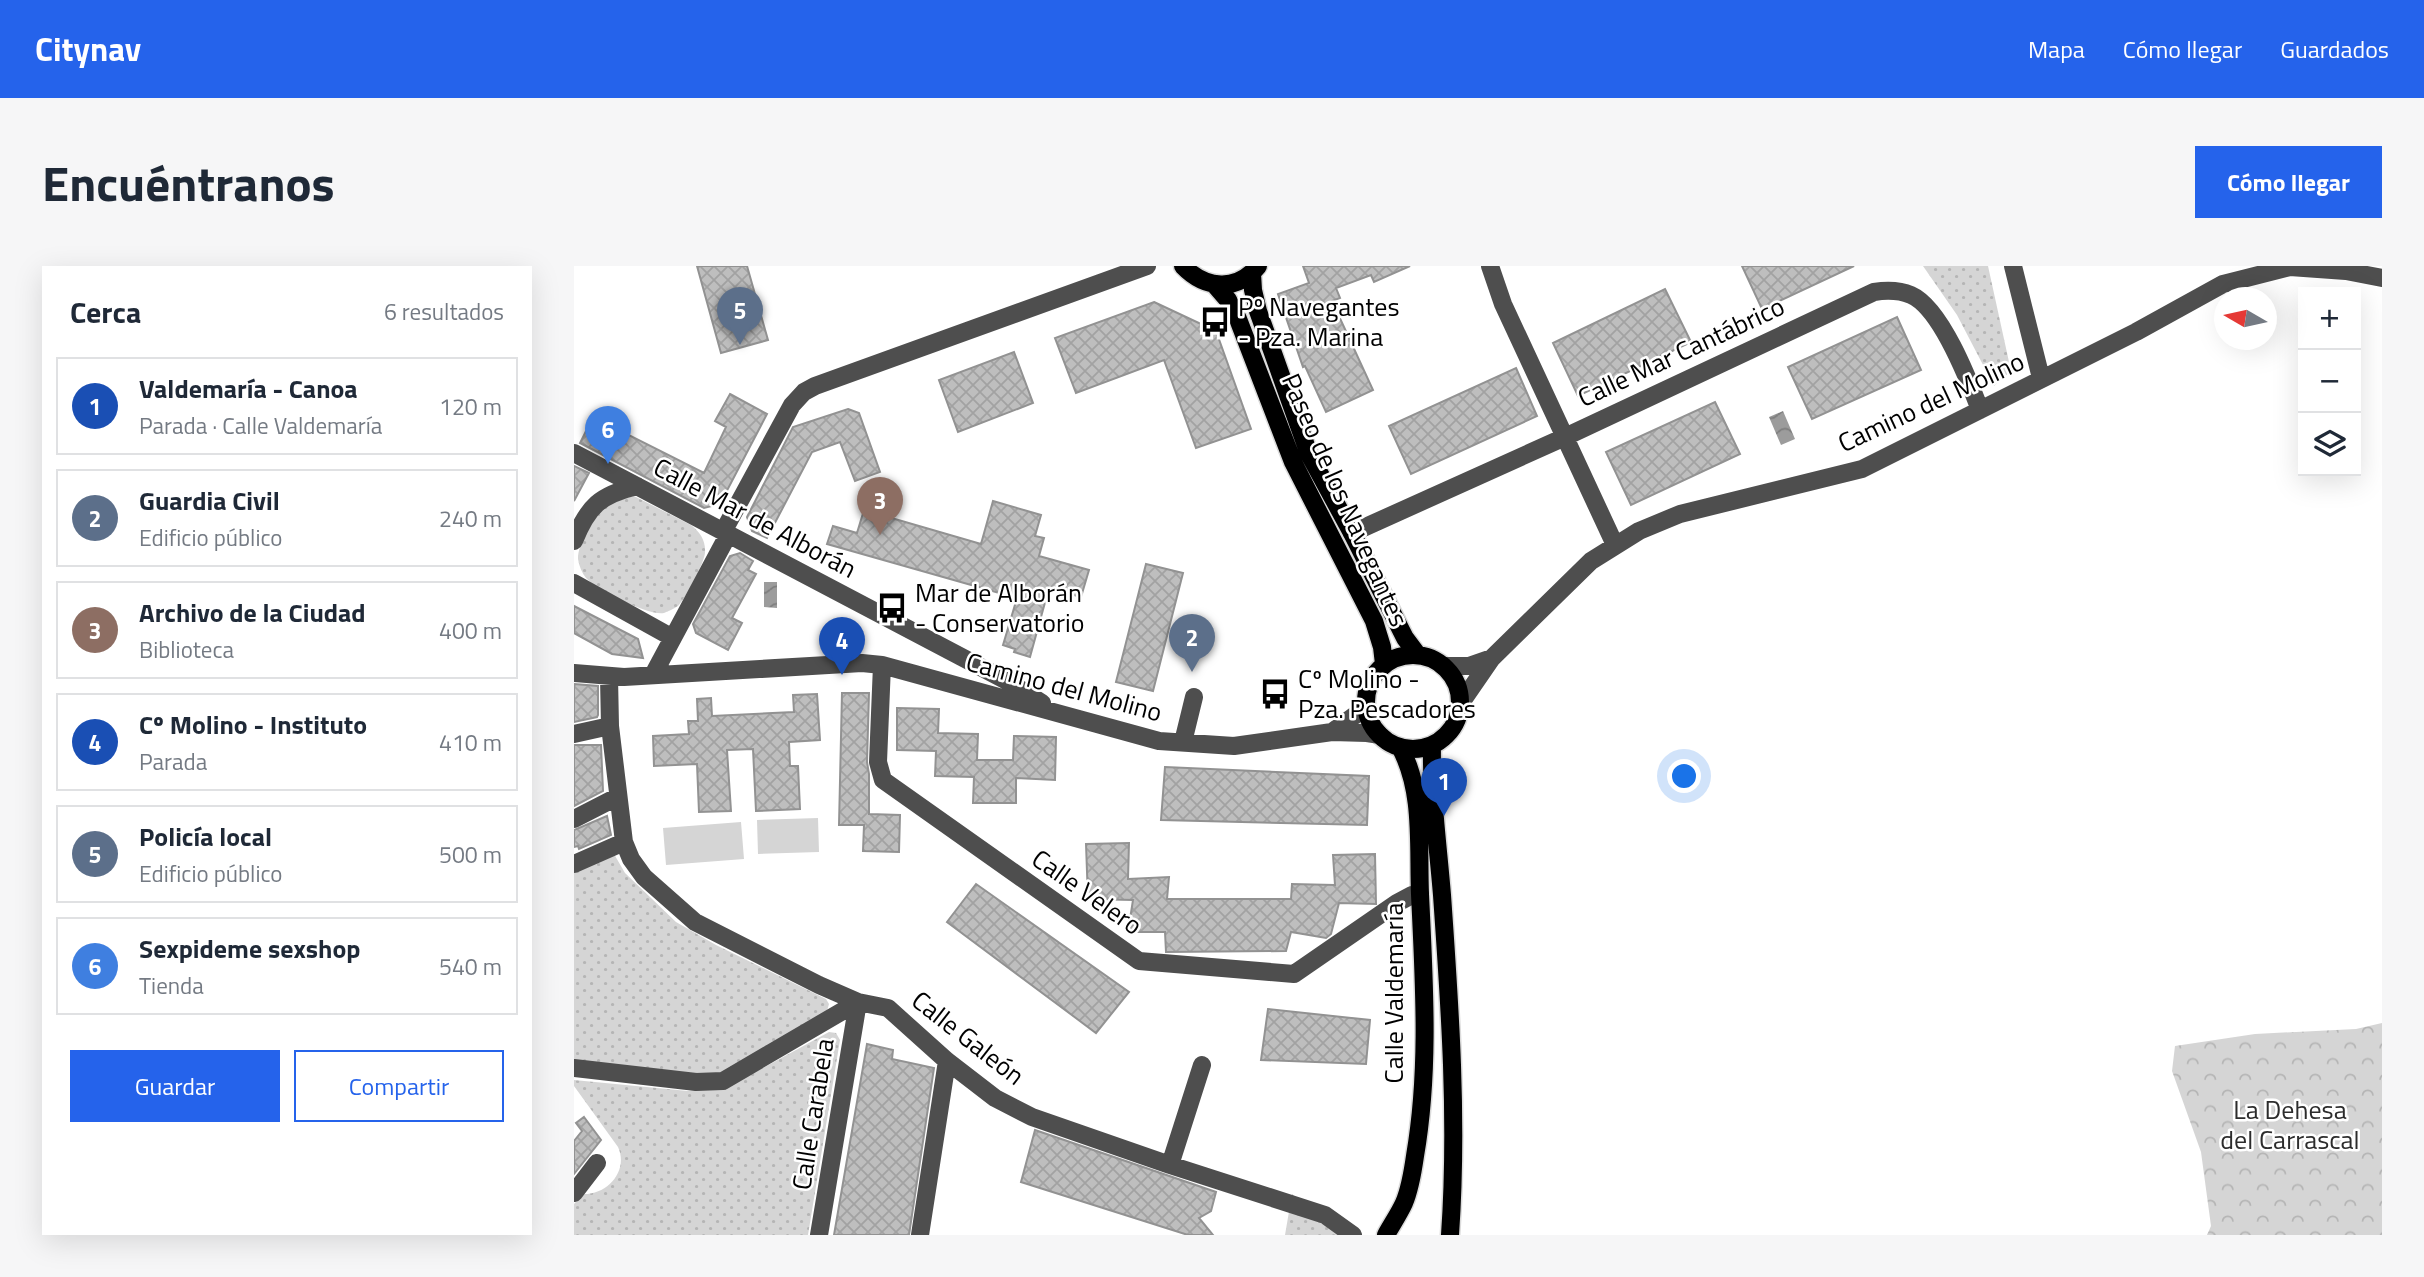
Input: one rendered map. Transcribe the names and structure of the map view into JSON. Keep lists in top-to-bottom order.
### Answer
{
  "streets": {
    "main road": ["Paseo de los Navegantes", "Calle Valdemaría"],
    "street": [
      "Calle Mar Cantábrico",
      "Camino del Molino",
      "Calle Mar de Alborán",
      "Calle Velero",
      "Calle Galeón",
      "Calle Carabela"
    ]
  },
  "crossings": [
    ["Calle Mar Cantábrico", "Camino del Molino"],
    ["Calle Mar Cantábrico", "Paseo de los Navegantes"],
    ["Camino del Molino", "Paseo de los Navegantes"],
    ["Camino del Molino", "Calle Mar de Alborán"],
    ["Camino del Molino", "Calle Velero"],
    ["Camino del Molino", "Calle Valdemaría"],
    ["Camino del Molino", "Calle Galeón"],
    ["Paseo de los Navegantes", "Calle Valdemaría"],
    ["Calle Velero", "Calle Valdemaría"],
    ["Calle Galeón", "Calle Carabela"]
  ],
  "parks": ["La Dehesa del Carrascal"],
  "places": {
    "bus stop": ["Pº Navegantes - Pza. Marina", "Mar de Alborán - Conservatorio", "Cº Molino - Pza. Pescadores"]
  },
  "north": "left",
  "page": {
    "header": "Citynav",
    "nav": ["Mapa", "Cómo llegar", "Guardados"],
    "title": "Encuéntranos",
    "buttons": [
      "Cómo llegar",
      ["Guardar", "Compartir"]
    ],
    "heading": ["Cerca", "6 resultados"],
    "map_buttons": ["+", "−"],
    "pins": [
      "5",
      "6",
      "3",
      "2",
      "4",
      "1"
    ],
    "list": [
      {
        "mark": "1",
        "name": "Valdemaría - Canoa",
        "note": "Parada · Calle Valdemaría",
        "value": "120 m"
      },
      {
        "mark": "2",
        "name": "Guardia Civil",
        "note": "Edificio público",
        "value": "240 m"
      },
      {
        "mark": "3",
        "name": "Archivo de la Ciudad",
        "note": "Biblioteca",
        "value": "400 m"
      },
      {
        "mark": "4",
        "name": "Cº Molino - Instituto",
        "note": "Parada",
        "value": "410 m"
      },
      {
        "mark": "5",
        "name": "Policía local",
        "note": "Edificio público",
        "value": "500 m"
      },
      {
        "mark": "6",
        "name": "Sexpideme sexshop",
        "note": "Tienda",
        "value": "540 m"
      }
    ]
  }
}
